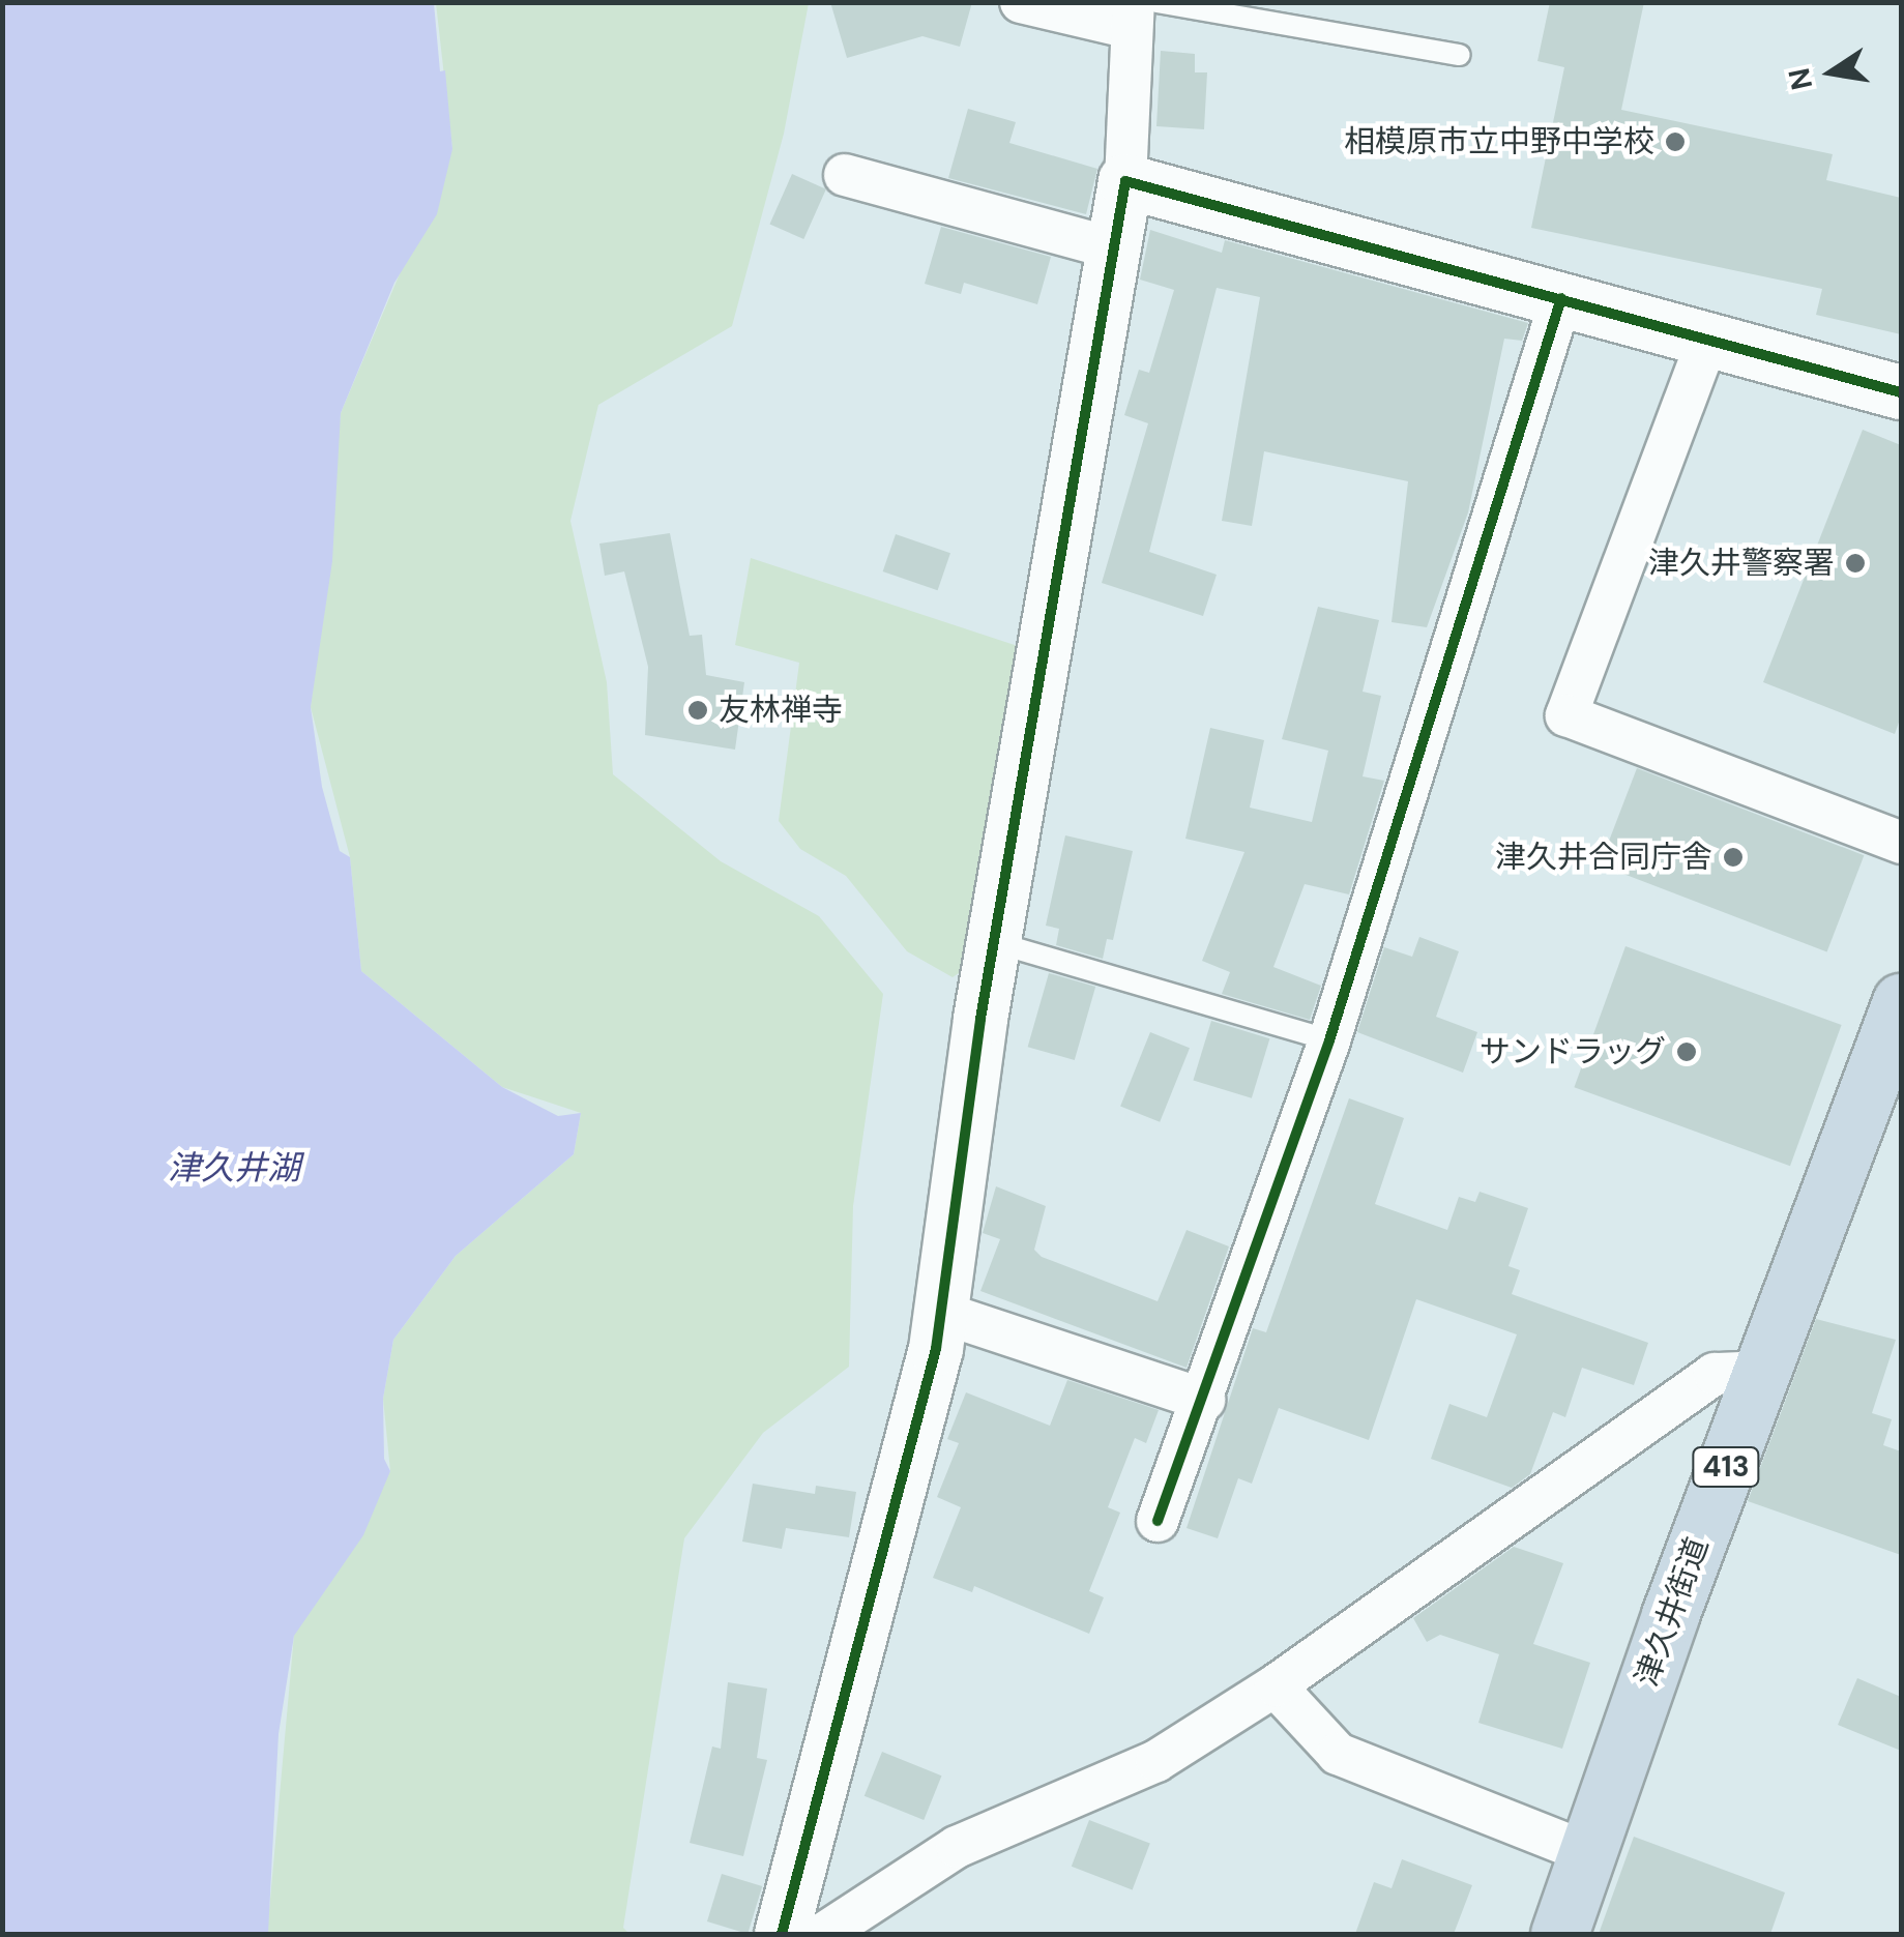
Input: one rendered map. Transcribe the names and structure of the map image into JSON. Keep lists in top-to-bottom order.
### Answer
{
  "streets": {
    "highway": ["413", "津久井街道"]
  },
  "water": ["津久井湖"],
  "places": [
    "相模原市立中野中学校",
    "津久井警察署",
    "友林禅寺",
    "津久井合同庁舎",
    "サンドラッグ"
  ],
  "north": "left"
}
